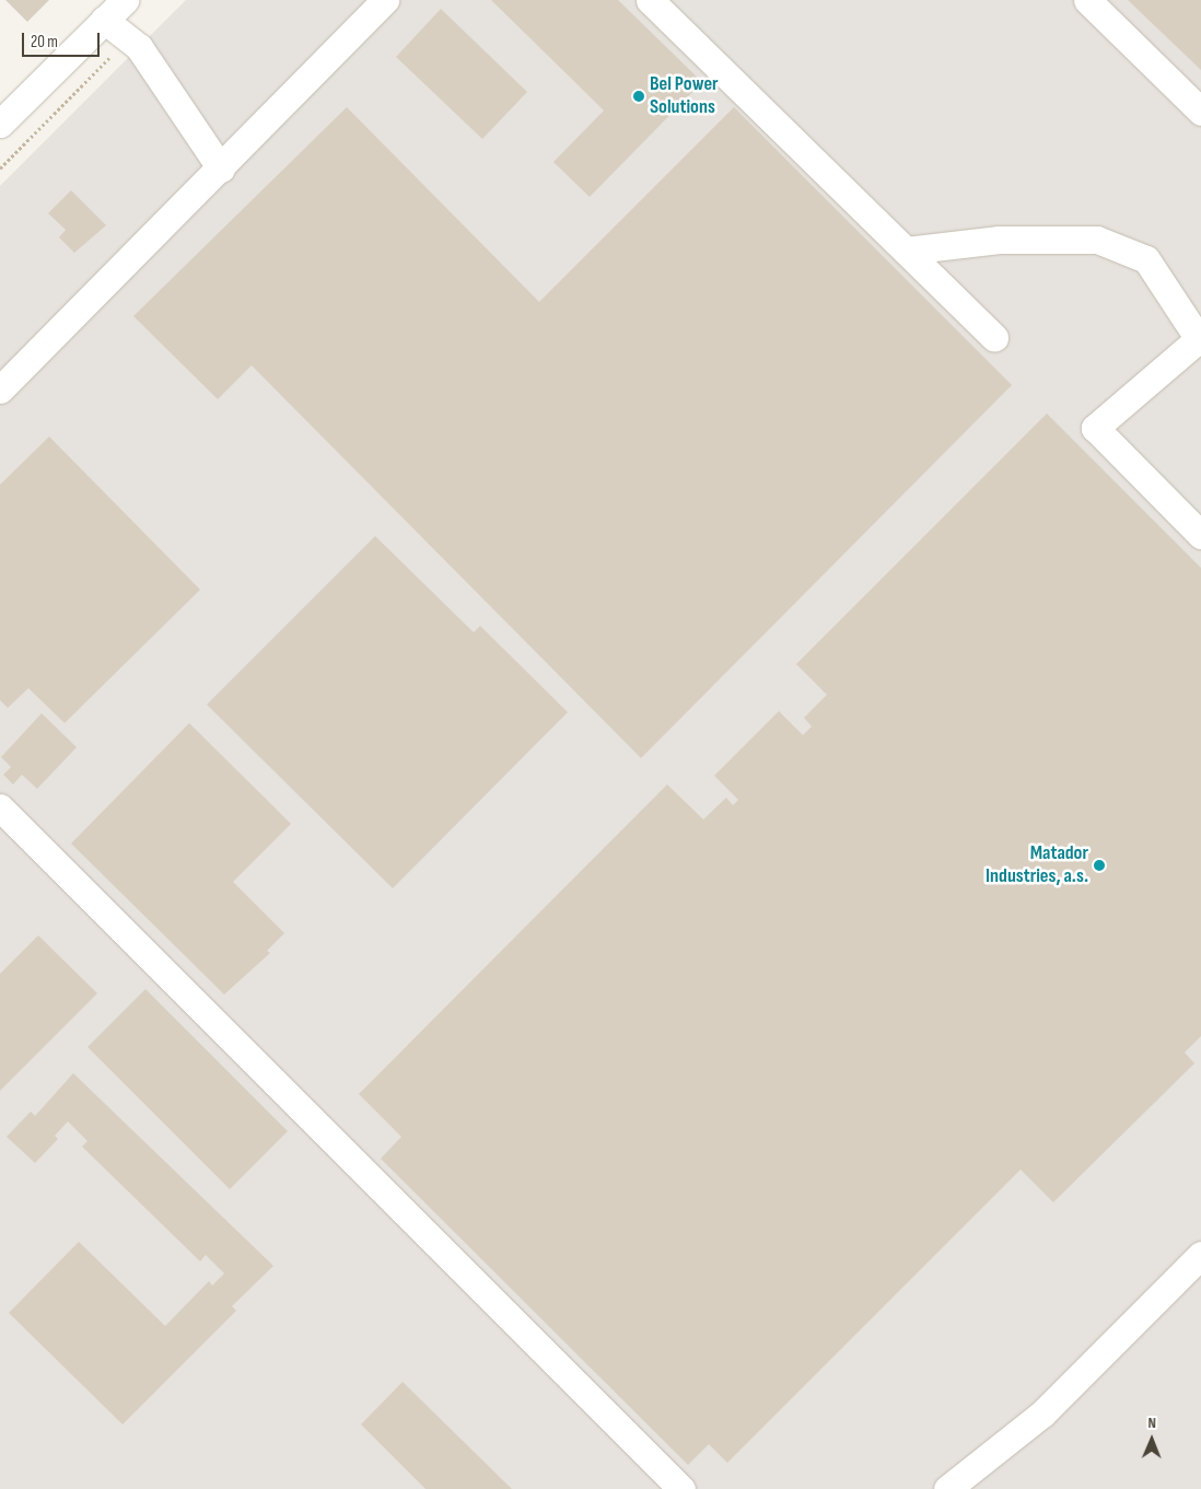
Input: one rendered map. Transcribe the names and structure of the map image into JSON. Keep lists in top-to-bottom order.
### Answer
{
  "places": ["Bel Power Solutions", "Matador Industries, a.s."],
  "scale_bar": "20 m",
  "north": "top"
}
